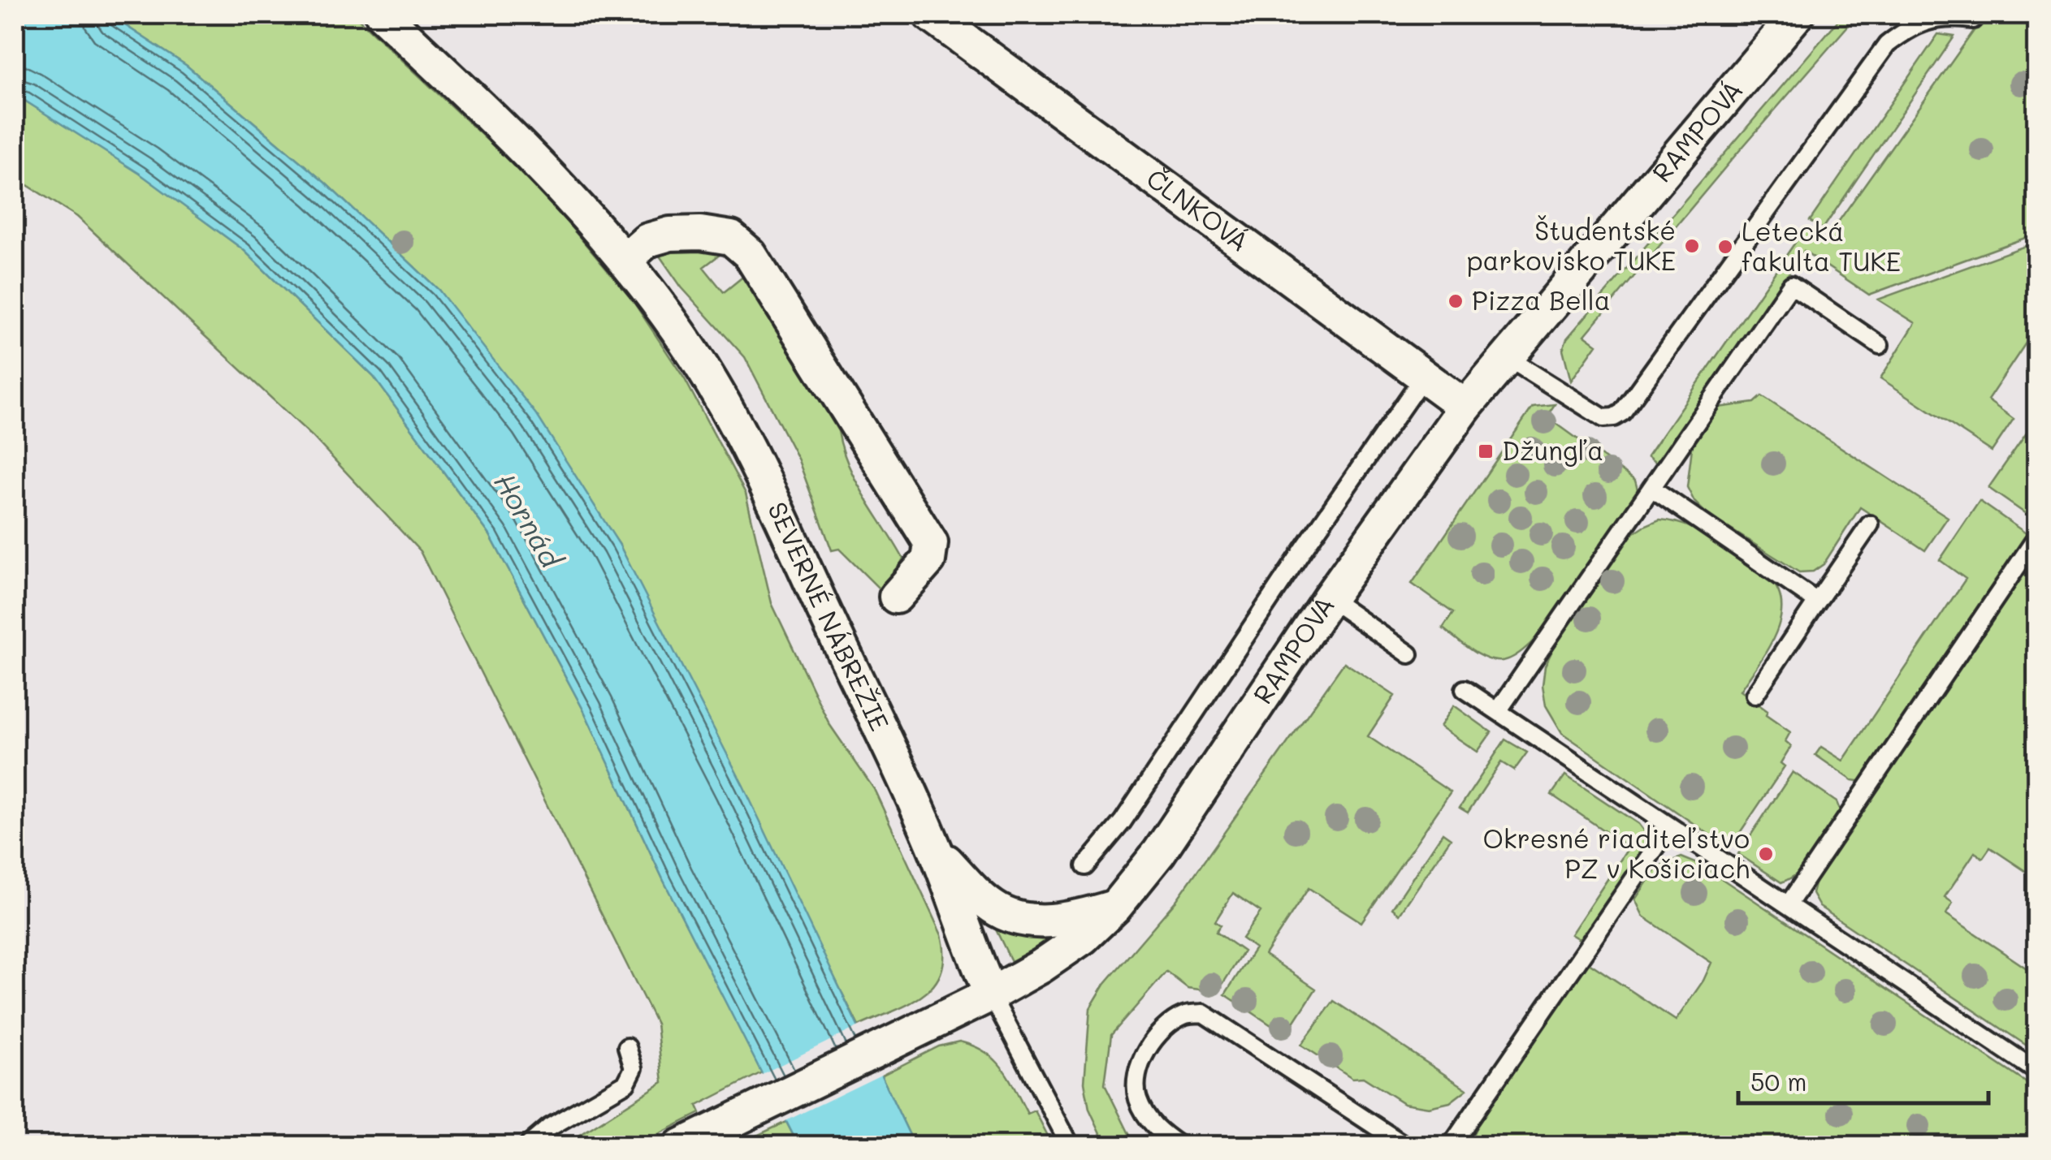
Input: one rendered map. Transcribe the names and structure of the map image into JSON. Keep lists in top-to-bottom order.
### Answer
{
  "streets": {
    "street": ["RAMPOVÁ", "ČLNKOVÁ", "SEVERNÉ NÁBREŽIE"]
  },
  "crossings": [
    ["RAMPOVÁ", "ČLNKOVÁ"],
    ["RAMPOVÁ", "SEVERNÉ NÁBREŽIE"]
  ],
  "water": ["Hornád"],
  "places": {
    "other": [
      "Študentské parkovisko TUKE",
      "Letecká fakulta TUKE",
      "Pizza Bella",
      "Okresné riaditeľstvo PZ v Košiciach"
    ],
    "transit": ["Džungľa"]
  },
  "scale_bar": "50 m"
}
